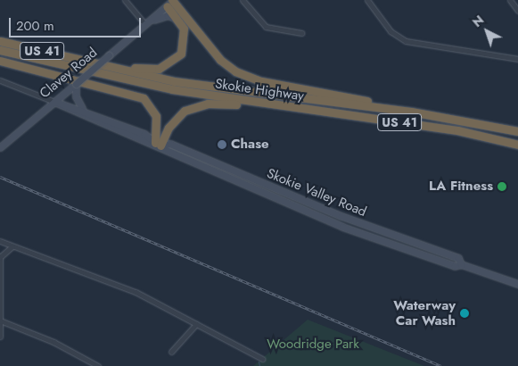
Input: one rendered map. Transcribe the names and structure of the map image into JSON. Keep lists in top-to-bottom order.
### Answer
{
  "streets": {
    "highway": ["US 41", "Skokie Highway"],
    "main road": ["Clavey Road", "Skokie Valley Road"]
  },
  "crossings": [
    ["Clavey Road", "Skokie Valley Road"]
  ],
  "parks": ["Woodridge Park"],
  "places": ["Chase", "LA Fitness", "Waterway Car Wash"],
  "scale_bar": "200 m",
  "north": "top left"
}
